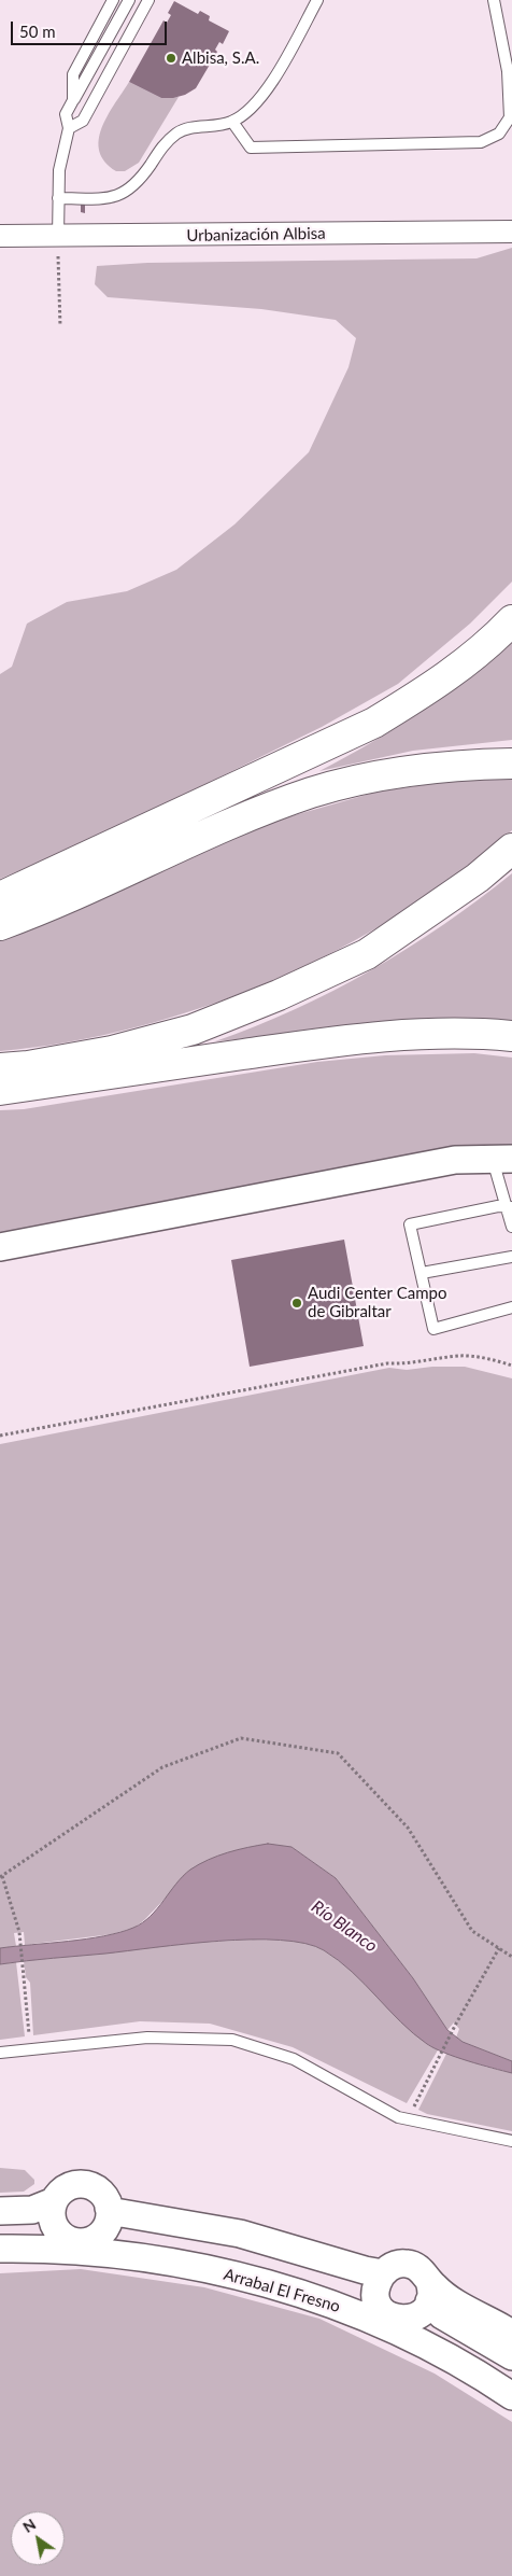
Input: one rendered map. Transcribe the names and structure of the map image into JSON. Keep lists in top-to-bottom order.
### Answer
{
  "streets": {
    "street": ["Urbanización Albisa", "Arrabal El Fresno"]
  },
  "water": ["Río Blanco"],
  "places": ["Albisa, S.A.", "Audi Center Campo de Gibraltar"],
  "scale_bar": "50 m",
  "north": "top left"
}
